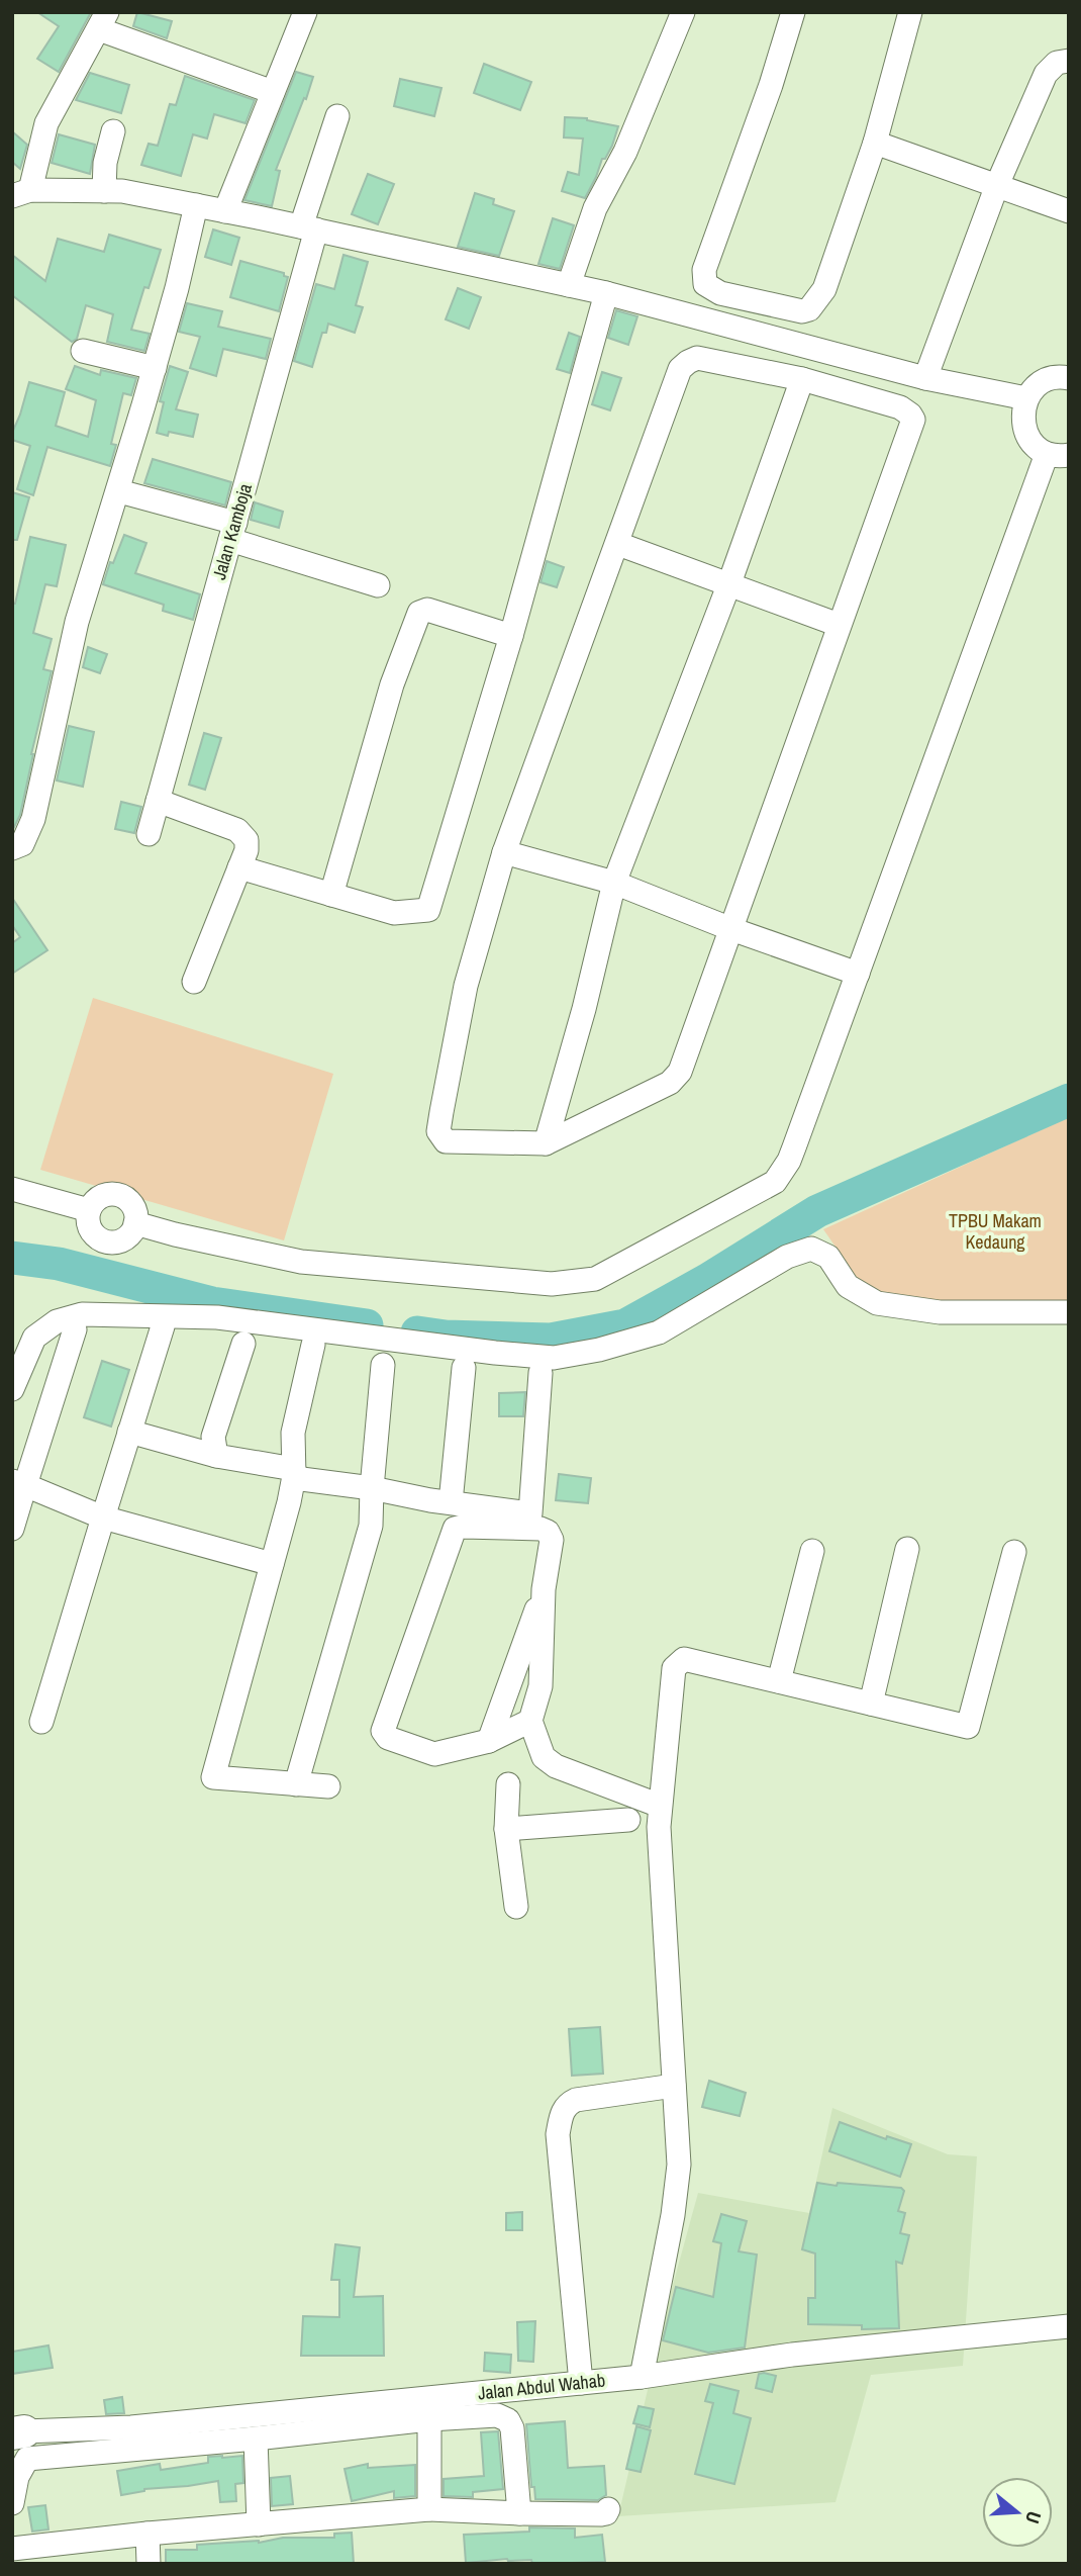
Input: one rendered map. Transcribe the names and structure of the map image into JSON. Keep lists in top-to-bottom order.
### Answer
{
  "streets": {
    "street": ["Jalan Kamboja", "Jalan Abdul Wahab"]
  },
  "parks": ["TPBU Makam Kedaung"],
  "north": "right"
}
